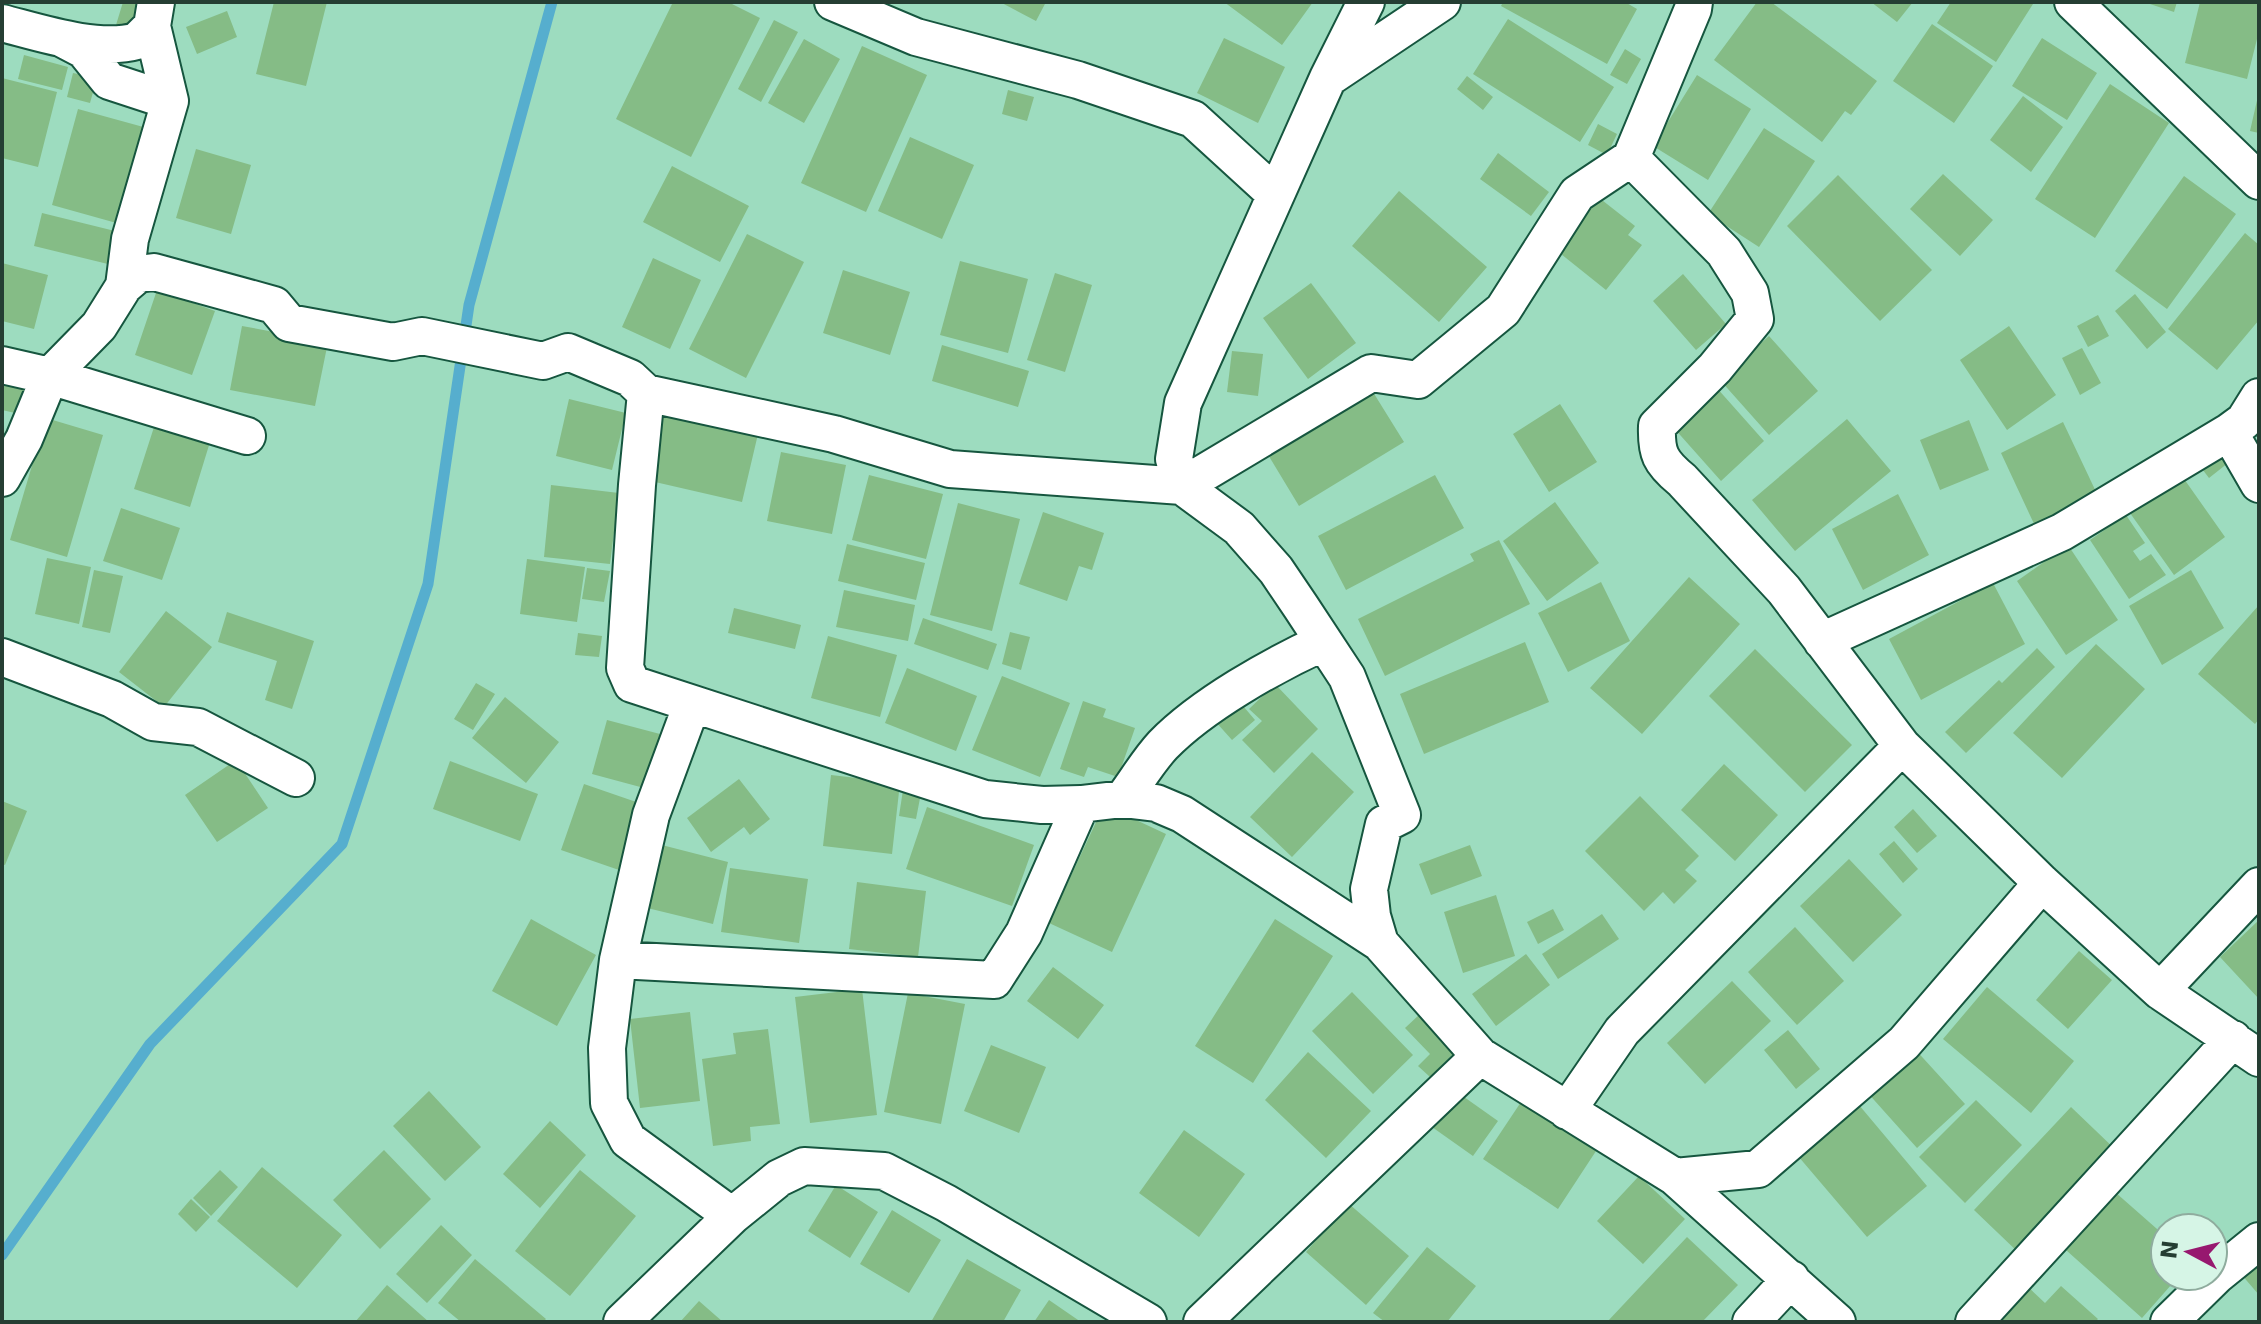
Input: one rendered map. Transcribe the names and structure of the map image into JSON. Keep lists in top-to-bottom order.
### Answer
{
  "north": "left"
}
